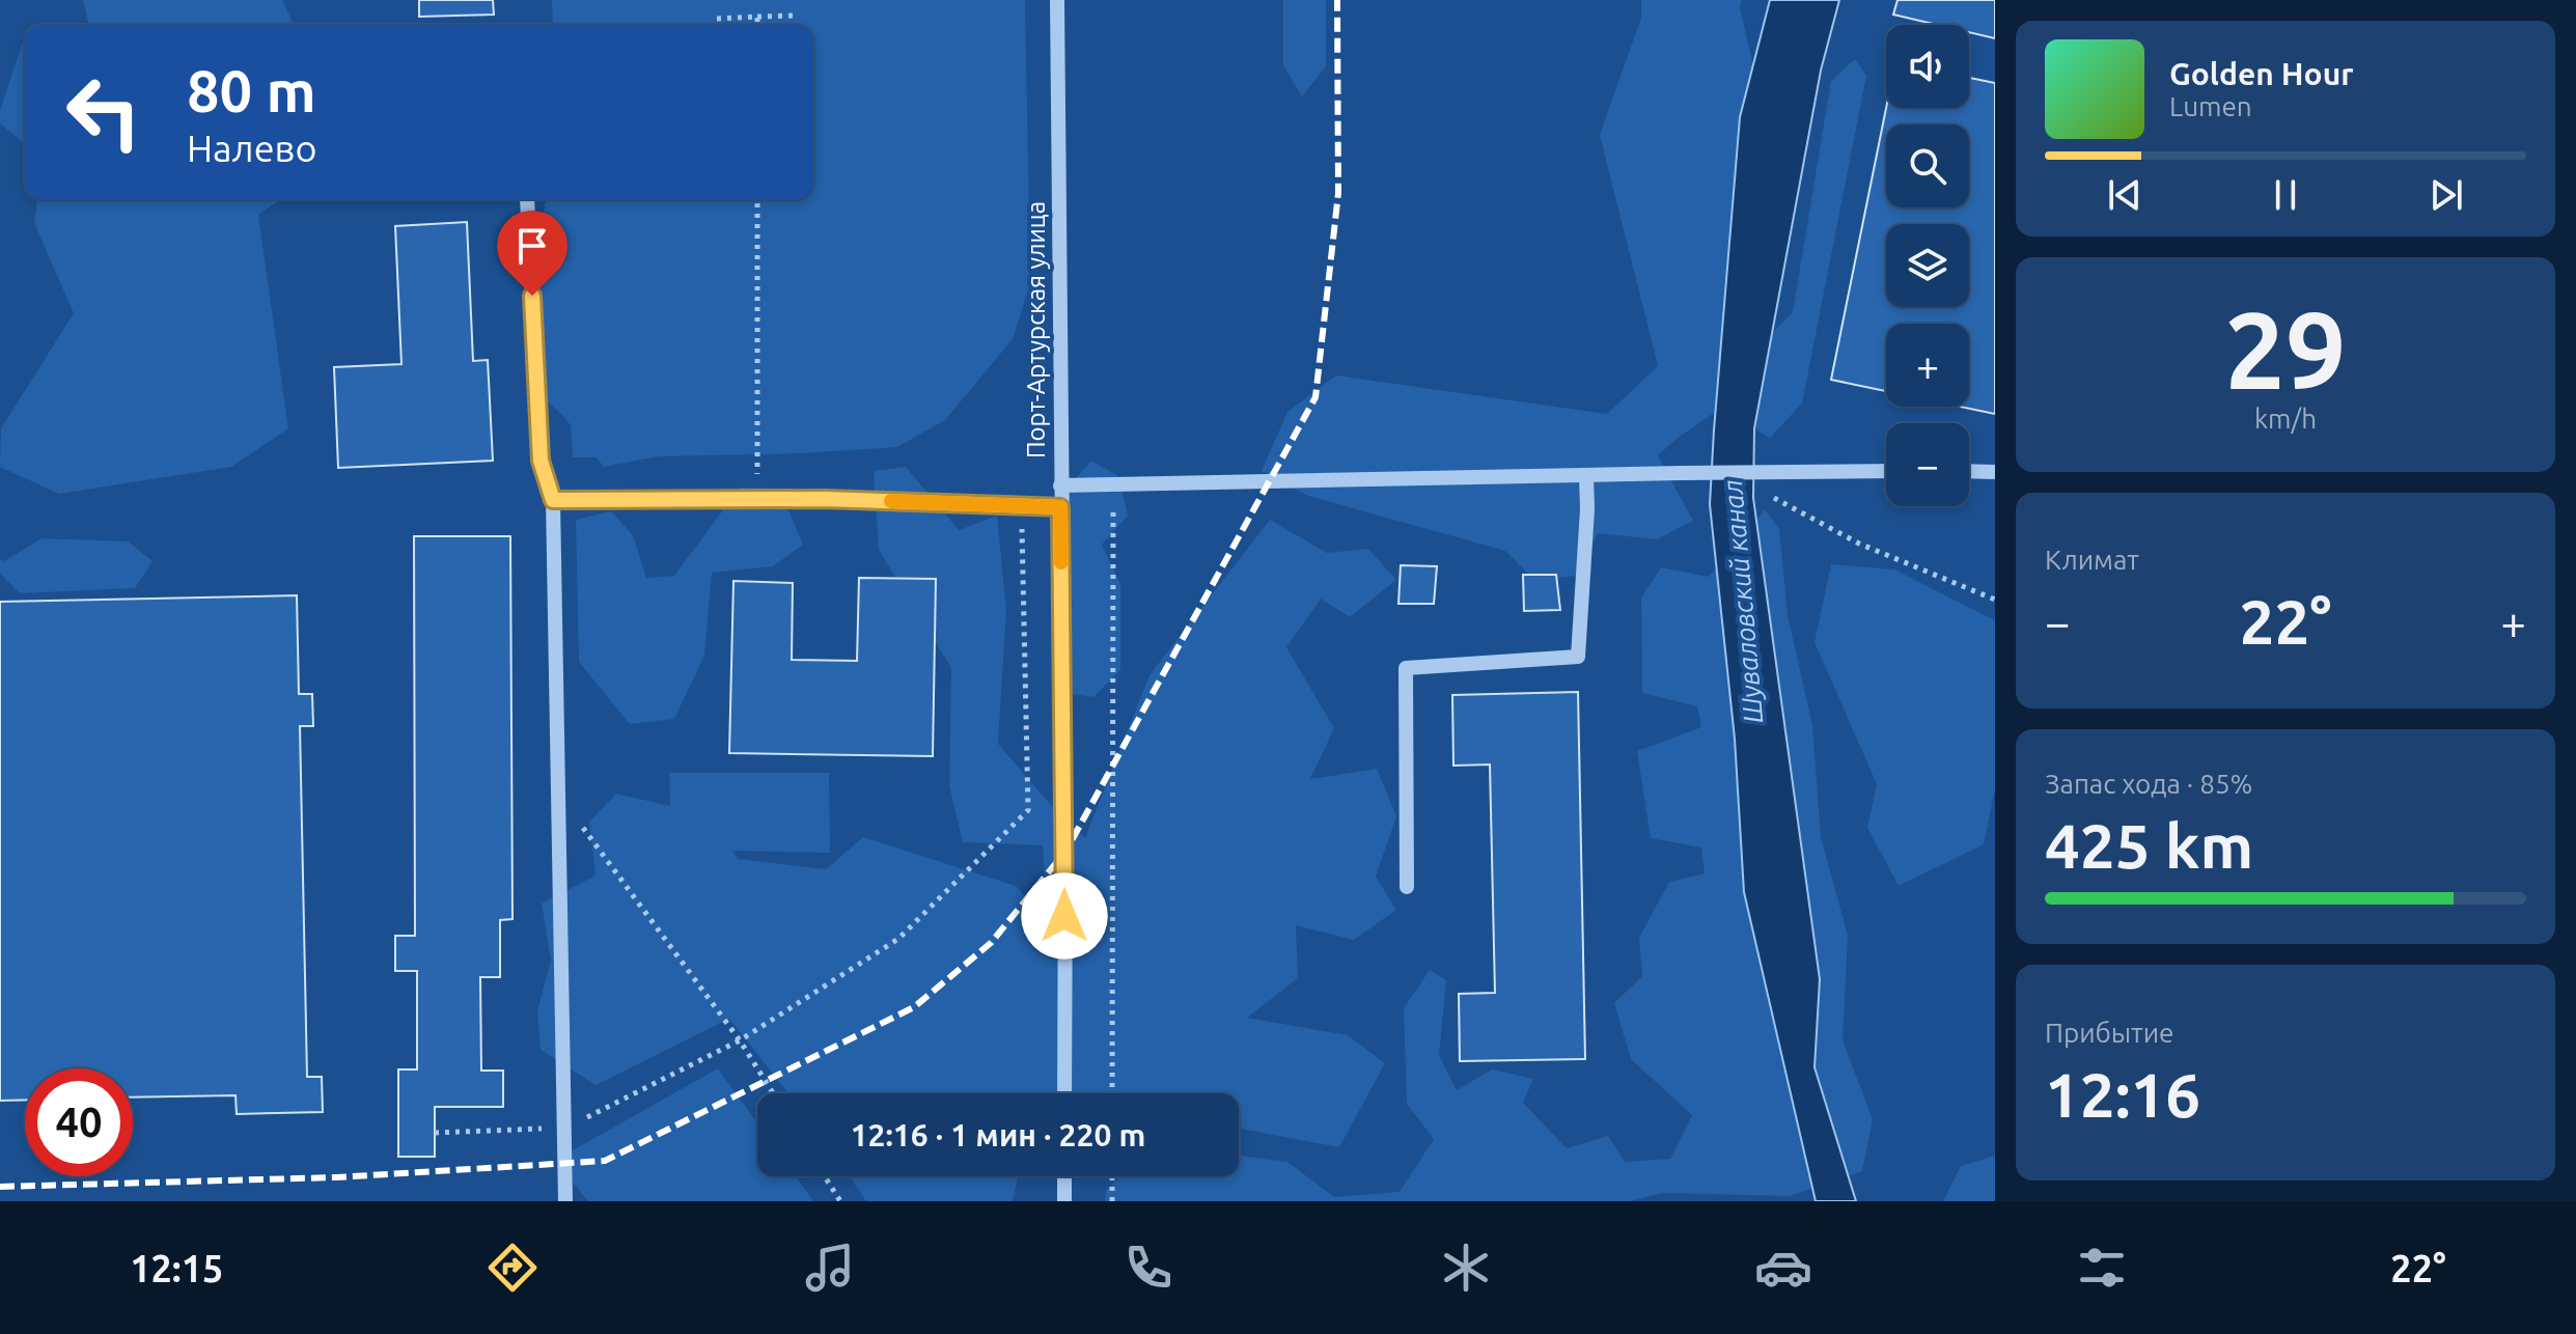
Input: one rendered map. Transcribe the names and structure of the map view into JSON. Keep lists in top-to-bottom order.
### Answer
{
  "streets": {
    "street": ["Порт-Артурская улица"]
  },
  "water": ["Шуваловский канал"],
  "page": {
    "map_buttons": ["+", "−"],
    "turn": ["80 m", "Налево"],
    "song": ["Golden Hour", "Lumen"],
    "tile": [
      ["29", "km/h"],
      "Климат",
      ["Запас хода · 85%", "425 km"],
      ["Прибытие", "12:16"]
    ],
    "heat": ["−", "22°", "+"],
    "limit": "40",
    "trip": "12:16 · 1 мин · 220 m",
    "tabs": ["12:15", "22°"]
  }
}
